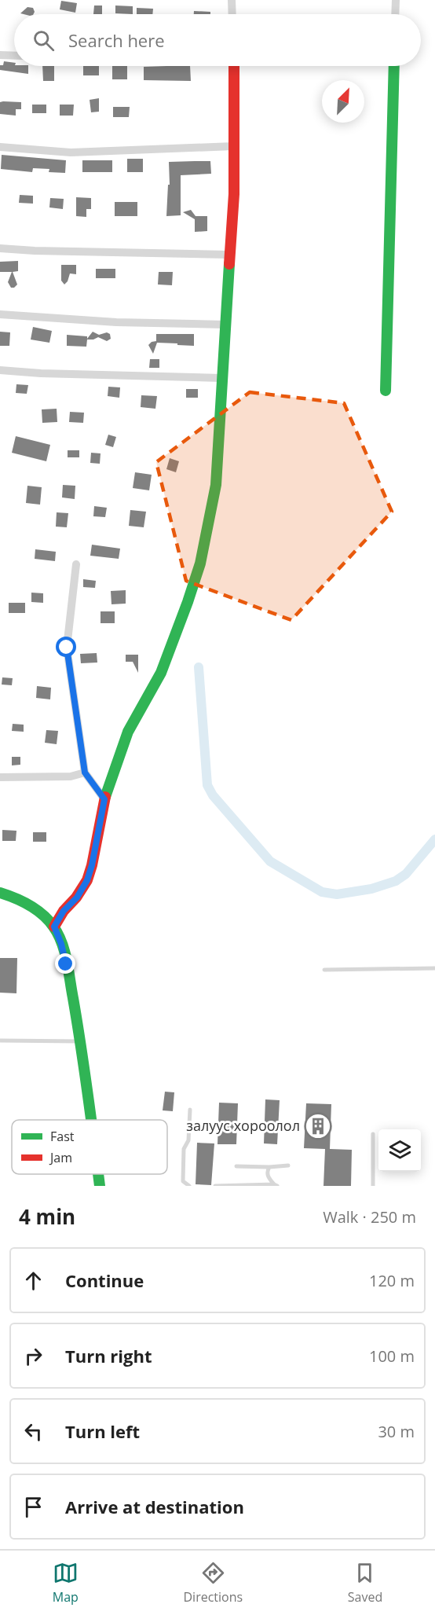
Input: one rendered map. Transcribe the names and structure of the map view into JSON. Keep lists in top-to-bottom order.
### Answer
{
  "places": {
    "building": ["залуус хороолол"]
  },
  "legend": ["Fast", "Jam"],
  "north": "top right",
  "page": {
    "search": "Search here",
    "heading": ["4 min", "Walk · 250 m"],
    "list": [
      ["Continue", "120 m"],
      ["Turn right", "100 m"],
      ["Turn left", "30 m"],
      "Arrive at destination"
    ],
    "nav": ["Map", "Directions", "Saved"]
  }
}
